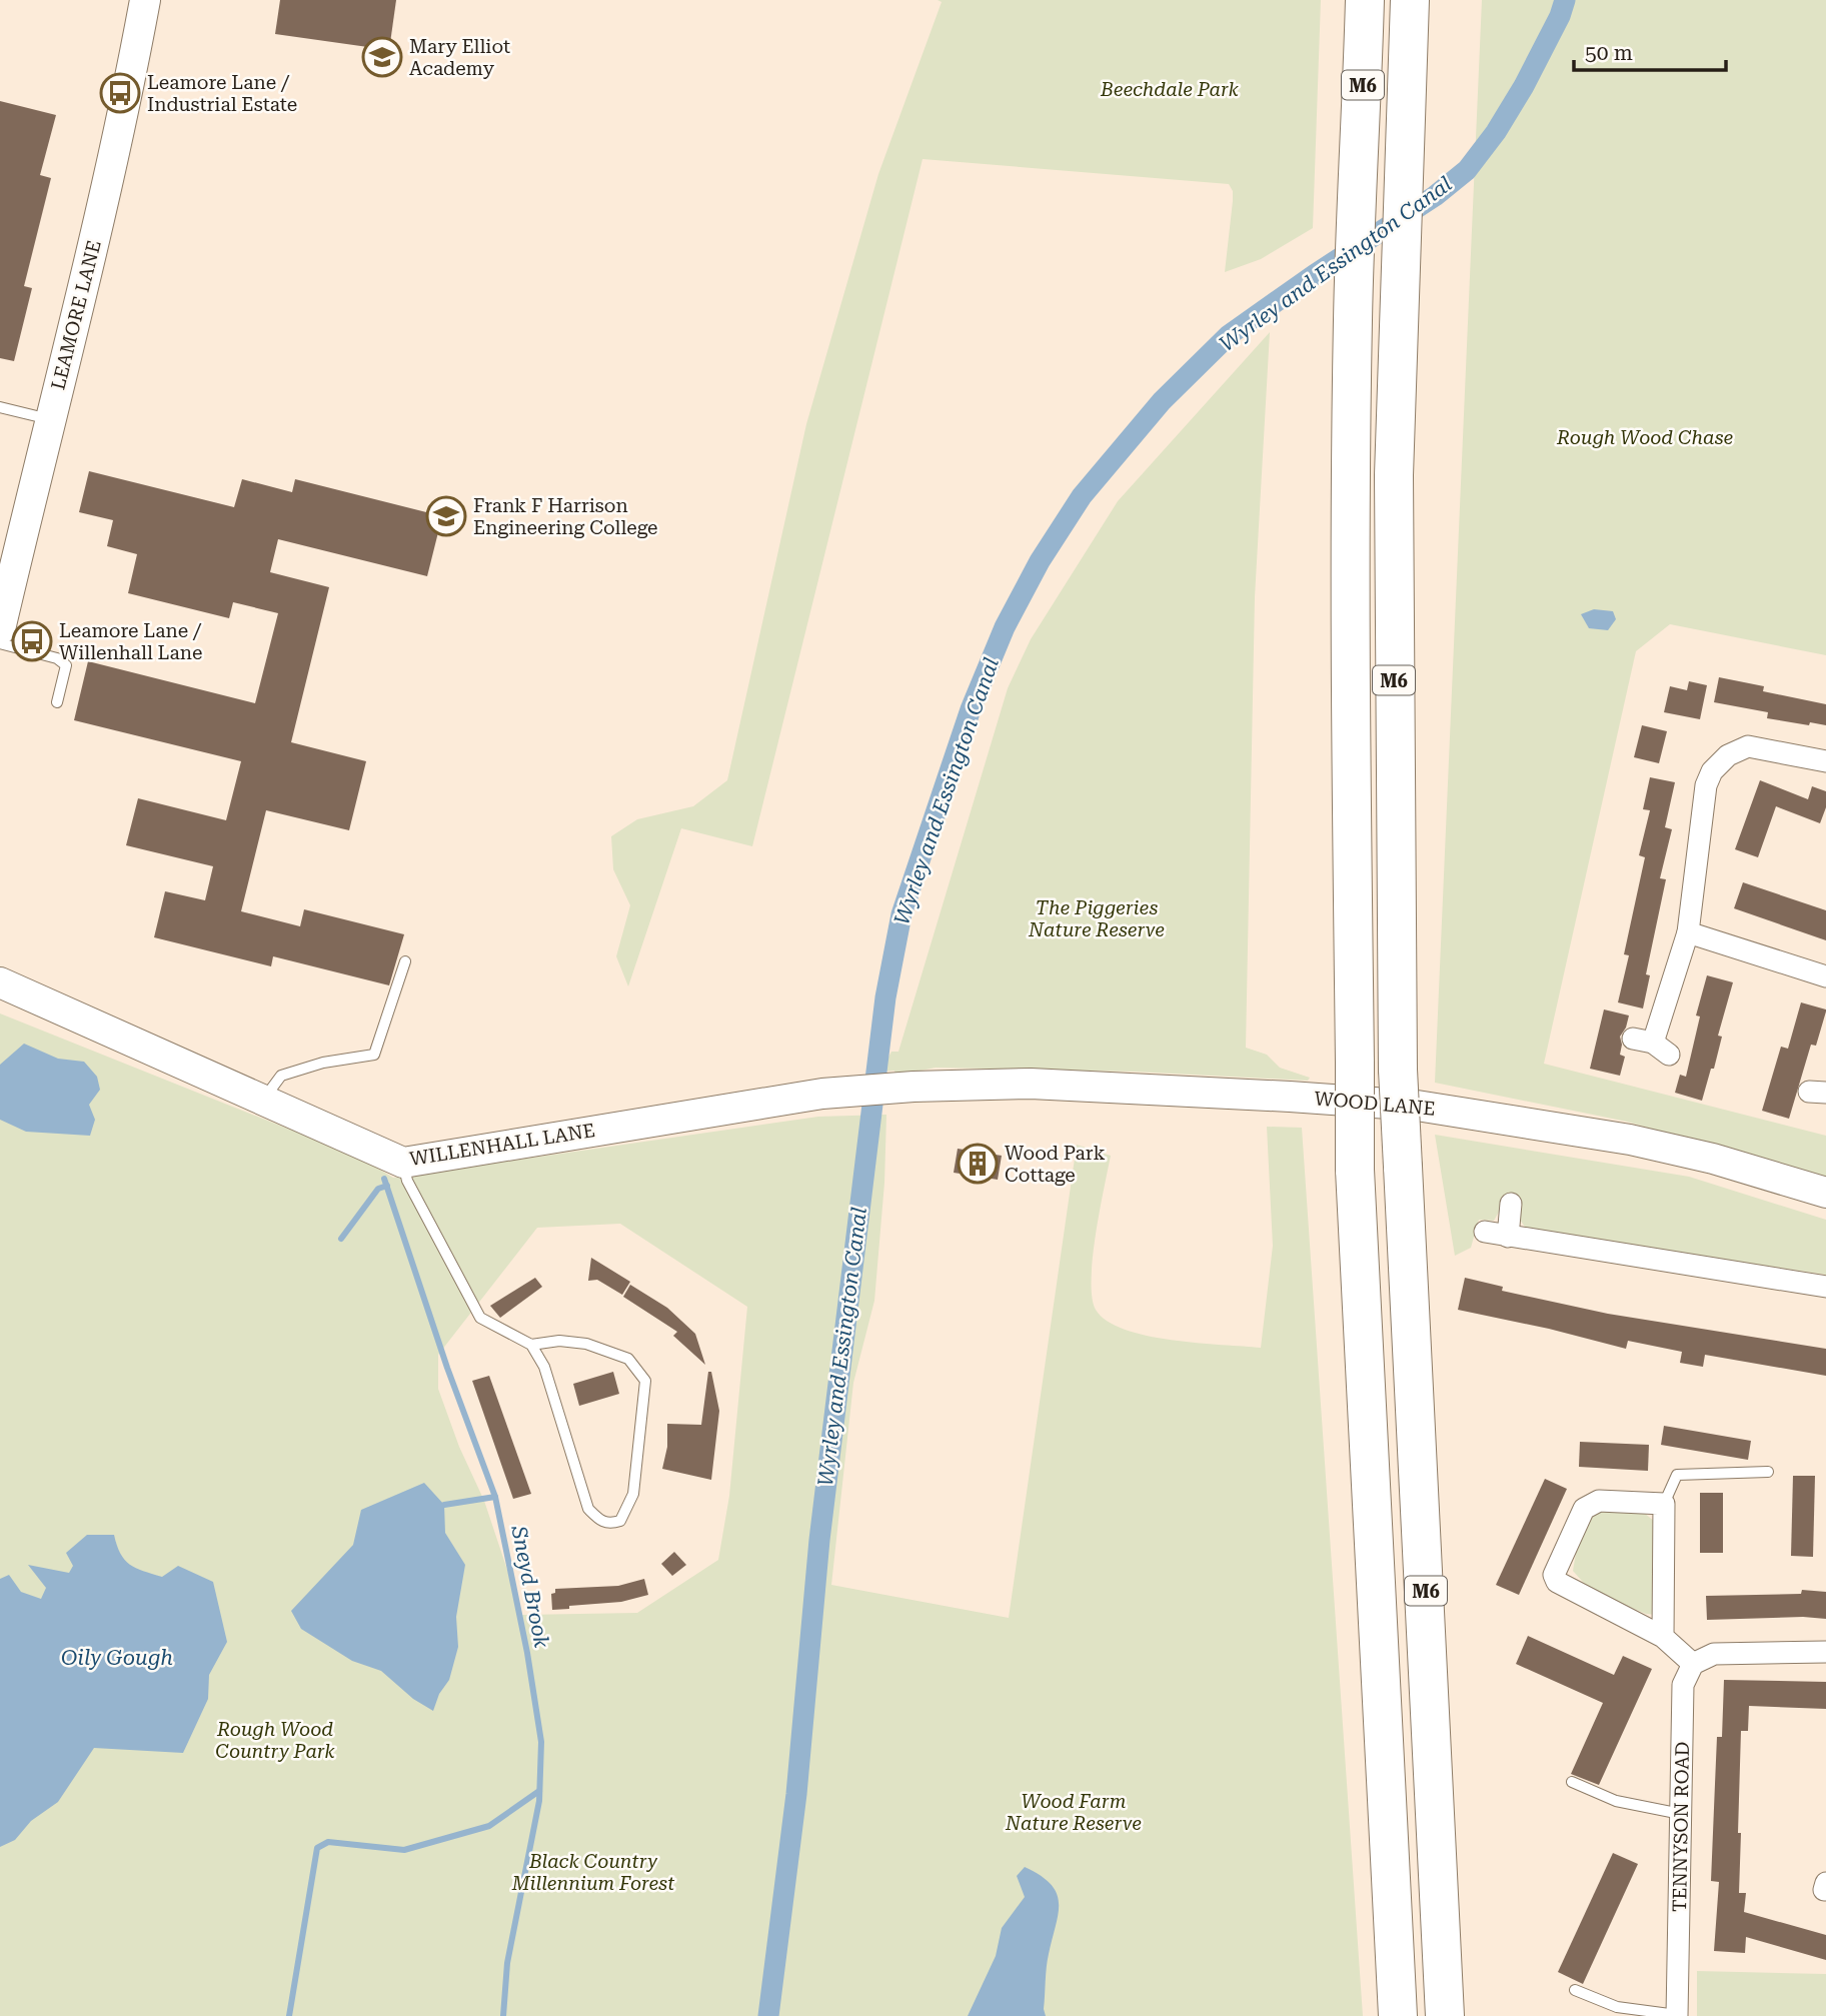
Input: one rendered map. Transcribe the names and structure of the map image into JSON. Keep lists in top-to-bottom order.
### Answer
{
  "streets": {
    "highway": ["M6"],
    "street": [
      "LEAMORE LANE",
      "WOOD LANE",
      "WILLENHALL LANE",
      "TENNYSON ROAD"
    ]
  },
  "crossings": [
    ["WOOD LANE", "WILLENHALL LANE"]
  ],
  "water": ["Wyrley and Essington Canal", "Sneyd Brook", "Oily Gough"],
  "parks": [
    "Beechdale Park",
    "Rough Wood Chase",
    "The Piggeries Nature Reserve",
    "Rough Wood Country Park",
    "Wood Farm Nature Reserve",
    "Black Country Millennium Forest"
  ],
  "places": {
    "school or university": ["Mary Elliot Academy", "Frank F Harrison Engineering College"],
    "bus stop": ["Leamore Lane / Industrial Estate", "Leamore Lane / Willenhall Lane"],
    "building": ["Wood Park Cottage"]
  },
  "scale_bar": "50 m"
}
